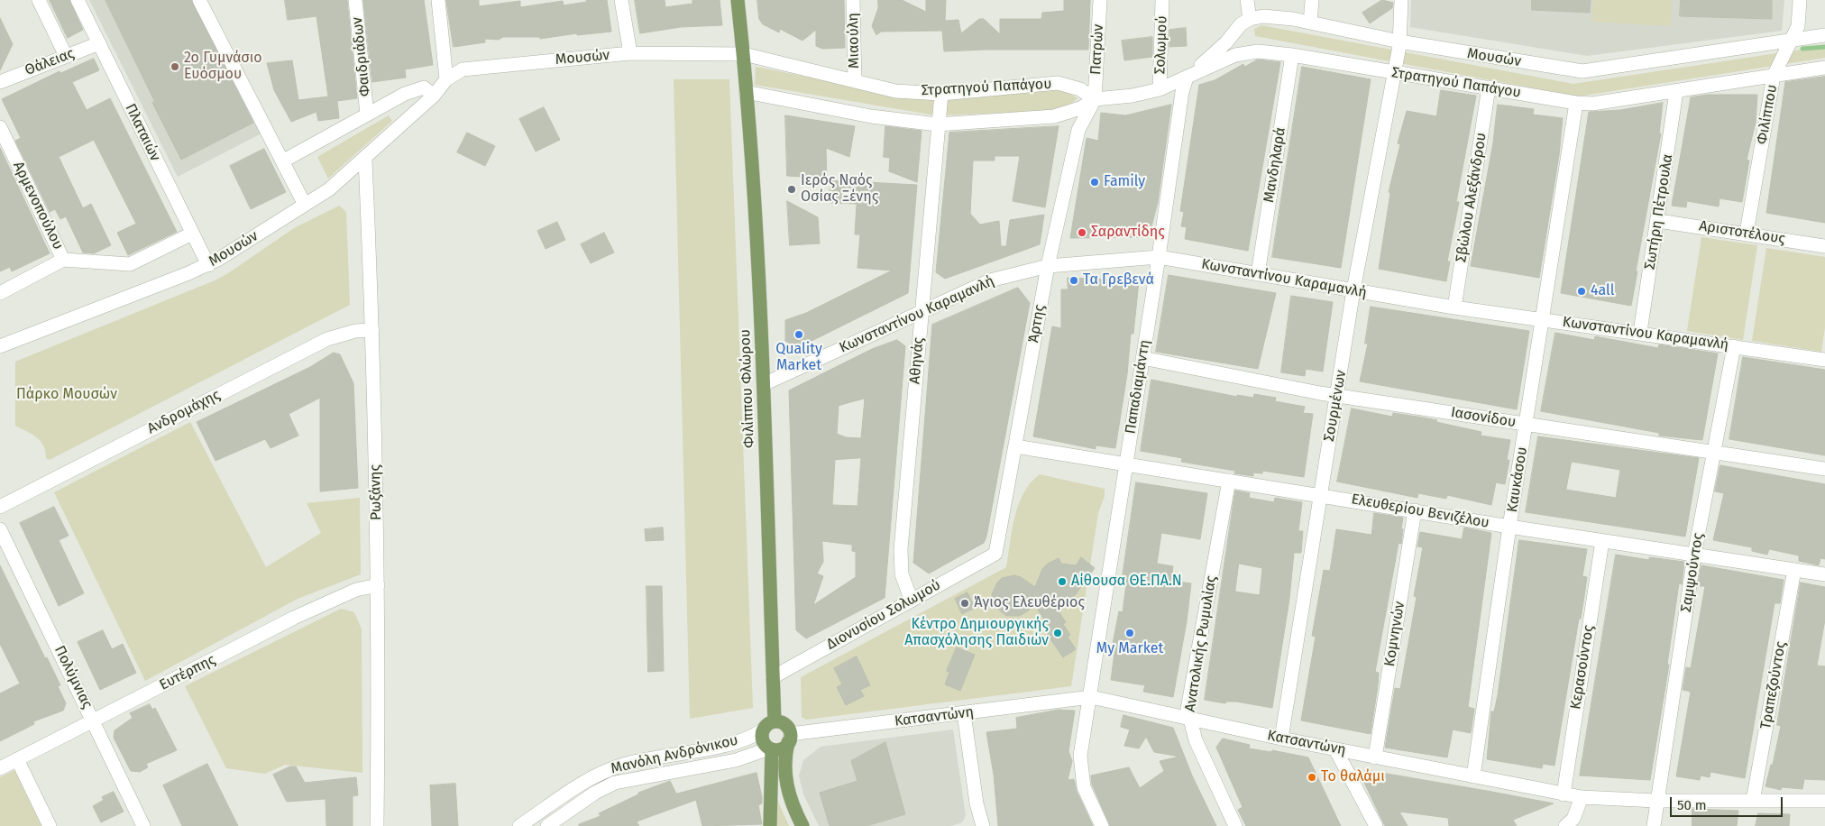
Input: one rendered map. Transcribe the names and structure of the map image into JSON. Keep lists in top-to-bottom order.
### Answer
{
  "streets": {
    "main road": ["Φιλίππου Φλώρου"],
    "street": [
      "Μιαούλη",
      "Σολωμού",
      "Πατρών",
      "Φαιδριάδων",
      "Μουσών",
      "Θάλειας",
      "Στρατηγού Παπάγου",
      "Φιλίππου",
      "Πλαταιών",
      "Μανδηλαρά",
      "Σβώλου Αλεξάνδρου",
      "Αρμενοπούλου",
      "Σωτήρη Πέτρουλα",
      "Αριστοτέλους",
      "Κωνσταντίνου Καραμανλή",
      "Άρτης",
      "Αθηνάς",
      "Παπαδιαμάντη",
      "Σουρμένων",
      "Ανδρομάχης",
      "Ιασoνίδου",
      "Καυκάσου",
      "Ρωξάνης",
      "Ελευθερίου Βενιζέλου",
      "Σαμψούντος",
      "Διονυσίου Σολωμού",
      "Κομνηνών",
      "Ανατολικής Ρωμυλίας",
      "Κερασούντος",
      "Ευτέρπης",
      "Πολύμνιας",
      "Τραπεζούντος",
      "Κατσαντώνη",
      "Μανόλη Ανδρόνικου"
    ]
  },
  "crossings": [
    ["Μιαούλη", "Στρατηγού Παπάγου"],
    ["Σολωμού", "Στρατηγού Παπάγου"],
    ["Πατρών", "Στρατηγού Παπάγου"],
    ["Πατρών", "Άρτης"],
    ["Μουσών", "Στρατηγού Παπάγου"],
    ["Μουσών", "Φιλίππου"],
    ["Μουσών", "Πλαταιών"],
    ["Μουσών", "Φιλίππου Φλώρου"],
    ["Μουσών", "Σουρμένων"],
    ["Μουσών", "Ρωξάνης"],
    ["Θάλειας", "Πλαταιών"],
    ["Στρατηγού Παπάγου", "Φιλίππου"],
    ["Στρατηγού Παπάγου", "Μανδηλαρά"],
    ["Στρατηγού Παπάγου", "Σβώλου Αλεξάνδρου"],
    ["Στρατηγού Παπάγου", "Σωτήρη Πέτρουλα"],
    ["Στρατηγού Παπάγου", "Άρτης"],
    ["Στρατηγού Παπάγου", "Αθηνάς"],
    ["Στρατηγού Παπάγου", "Παπαδιαμάντη"],
    ["Στρατηγού Παπάγου", "Φιλίππου Φλώρου"],
    ["Στρατηγού Παπάγου", "Σουρμένων"],
    ["Στρατηγού Παπάγου", "Καυκάσου"],
    ["Φιλίππου", "Αριστοτέλους"],
    ["Μανδηλαρά", "Κωνσταντίνου Καραμανλή"],
    ["Σβώλου Αλεξάνδρου", "Κωνσταντίνου Καραμανλή"],
    ["Σωτήρη Πέτρουλα", "Αριστοτέλους"],
    ["Σωτήρη Πέτρουλα", "Κωνσταντίνου Καραμανλή"],
    ["Κωνσταντίνου Καραμανλή", "Άρτης"],
    ["Κωνσταντίνου Καραμανλή", "Αθηνάς"],
    ["Κωνσταντίνου Καραμανλή", "Παπαδιαμάντη"],
    ["Κωνσταντίνου Καραμανλή", "Φιλίππου Φλώρου"],
    ["Κωνσταντίνου Καραμανλή", "Σουρμένων"],
    ["Κωνσταντίνου Καραμανλή", "Καυκάσου"],
    ["Κωνσταντίνου Καραμανλή", "Σαμψούντος"],
    ["Άρτης", "Ελευθερίου Βενιζέλου"],
    ["Άρτης", "Διονυσίου Σολωμού"],
    ["Αθηνάς", "Διονυσίου Σολωμού"],
    ["Παπαδιαμάντη", "Ιασoνίδου"],
    ["Παπαδιαμάντη", "Ελευθερίου Βενιζέλου"],
    ["Παπαδιαμάντη", "Κατσαντώνη"],
    ["Φιλίππου Φλώρου", "Διονυσίου Σολωμού"],
    ["Φιλίππου Φλώρου", "Κατσαντώνη"],
    ["Φιλίππου Φλώρου", "Μανόλη Ανδρόνικου"],
    ["Σουρμένων", "Ιασoνίδου"],
    ["Σουρμένων", "Ελευθερίου Βενιζέλου"],
    ["Σουρμένων", "Κατσαντώνη"],
    ["Ανδρομάχης", "Ρωξάνης"],
    ["Ιασoνίδου", "Καυκάσου"],
    ["Ιασoνίδου", "Σαμψούντος"],
    ["Καυκάσου", "Ελευθερίου Βενιζέλου"],
    ["Καυκάσου", "Κατσαντώνη"],
    ["Ρωξάνης", "Ευτέρπης"],
    ["Ελευθερίου Βενιζέλου", "Σαμψούντος"],
    ["Ελευθερίου Βενιζέλου", "Κομνηνών"],
    ["Ελευθερίου Βενιζέλου", "Ανατολικής Ρωμυλίας"],
    ["Ελευθερίου Βενιζέλου", "Κερασούντος"],
    ["Ελευθερίου Βενιζέλου", "Τραπεζούντος"],
    ["Σαμψούντος", "Κατσαντώνη"],
    ["Κομνηνών", "Κατσαντώνη"],
    ["Ανατολικής Ρωμυλίας", "Κατσαντώνη"],
    ["Κερασούντος", "Κατσαντώνη"],
    ["Ευτέρπης", "Πολύμνιας"],
    ["Τραπεζούντος", "Κατσαντώνη"],
    ["Κατσαντώνη", "Μανόλη Ανδρόνικου"]
  ],
  "parks": ["Πάρκο Μουσών"],
  "places": [
    "2ο Γυμνάσιο Ευόσμου",
    "Family",
    "Ιερός Ναός Οσίας Ξένης",
    "Σαραντίδης",
    "Τα Γρεβενά",
    "4all",
    "Quality Market",
    "Αίθουσα ΘΕ.ΠΑ.Ν",
    "Άγιος Ελευθέριος",
    "Κέντρο Δημιουργικής Απασχόλησης Παιδιών",
    "My Market",
    "Το θαλάμι"
  ],
  "scale_bar": "50 m"
}
